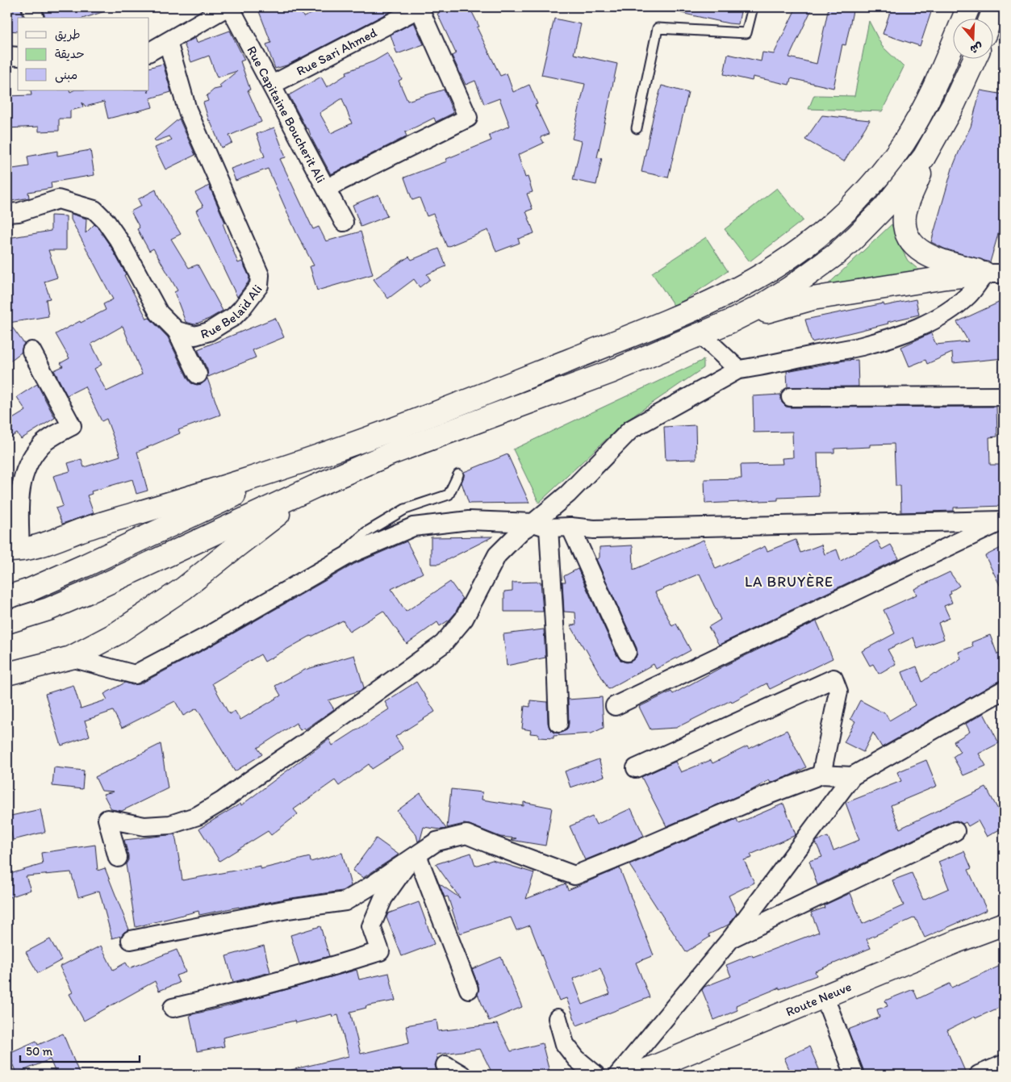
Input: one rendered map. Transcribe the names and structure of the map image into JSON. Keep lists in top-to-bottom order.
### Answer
{
  "streets": {
    "main road": ["Route Neuve"],
    "street": ["Rue Sari Ahmed", "Rue Capitaine Boucherit Ali", "Rue Belaïd Ali"]
  },
  "crossings": [
    ["Rue Sari Ahmed", "Rue Capitaine Boucherit Ali"]
  ],
  "districts": ["LA BRUYÈRE"],
  "legend": ["طريق", "حديقة", "مبنى"],
  "scale_bar": "50 m",
  "north": "bottom"
}
